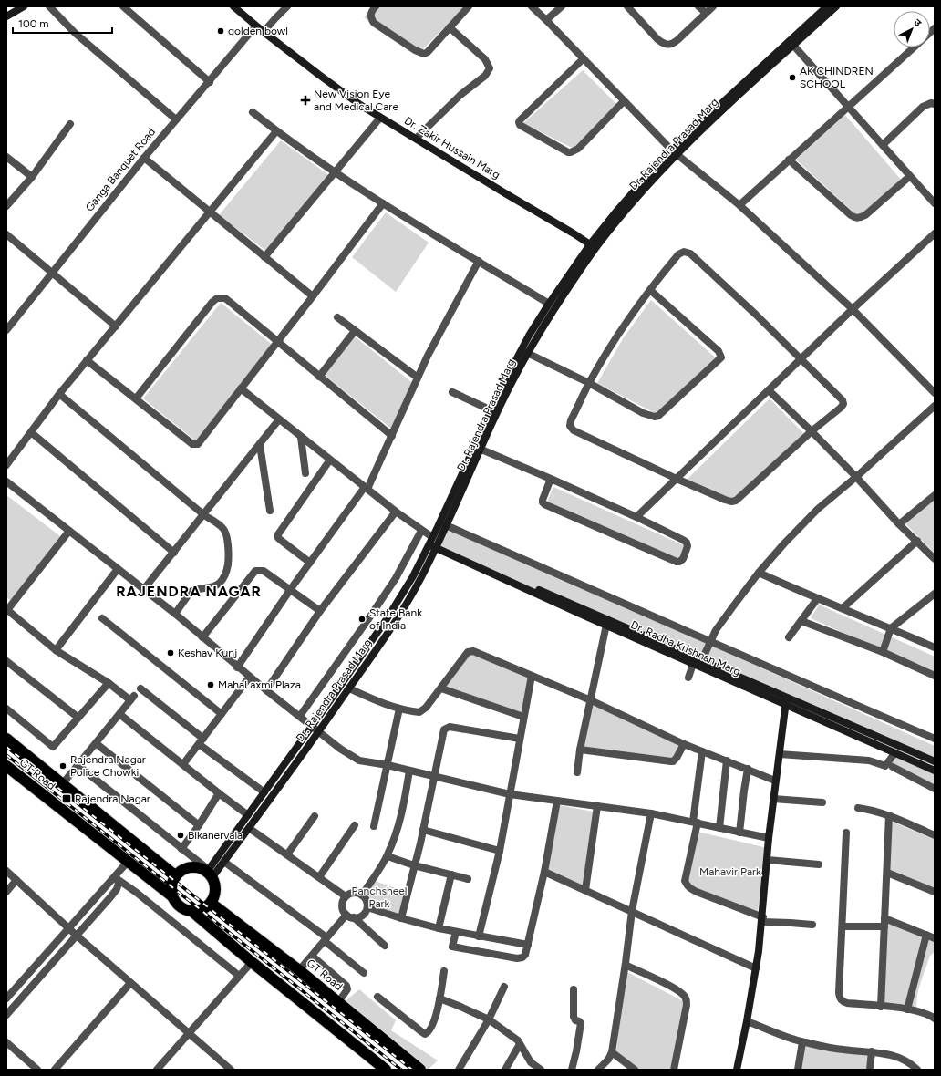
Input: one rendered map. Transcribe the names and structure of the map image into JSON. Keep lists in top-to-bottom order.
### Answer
{
  "streets": {
    "highway": ["GT Road"],
    "main road": ["Dr. Rajendra Prasad Marg", "Dr. Zakir Hussain Marg", "Dr. Radha Krishnan Marg"],
    "street": ["Ganga Banquet Road"]
  },
  "crossings": [
    ["Dr. Rajendra Prasad Marg", "Dr. Zakir Hussain Marg"],
    ["Dr. Rajendra Prasad Marg", "Dr. Radha Krishnan Marg"],
    ["Dr. Rajendra Prasad Marg", "GT Road"],
    ["Dr. Zakir Hussain Marg", "Ganga Banquet Road"]
  ],
  "districts": ["RAJENDRA NAGAR"],
  "parks": ["Mahavir Park", "Panchsheel Park"],
  "places": {
    "other": [
      "golden bowl",
      "AK CHINDREN SCHOOL",
      "State Bank of India",
      "Keshav Kunj",
      "MahaLaxmi Plaza",
      "Rajendra Nagar Police Chowki",
      "Bikanervala"
    ],
    "health": ["New Vision Eye and Medical Care"],
    "transit": ["Rajendra Nagar"]
  },
  "scale_bar": "100 m",
  "north": "top right"
}
